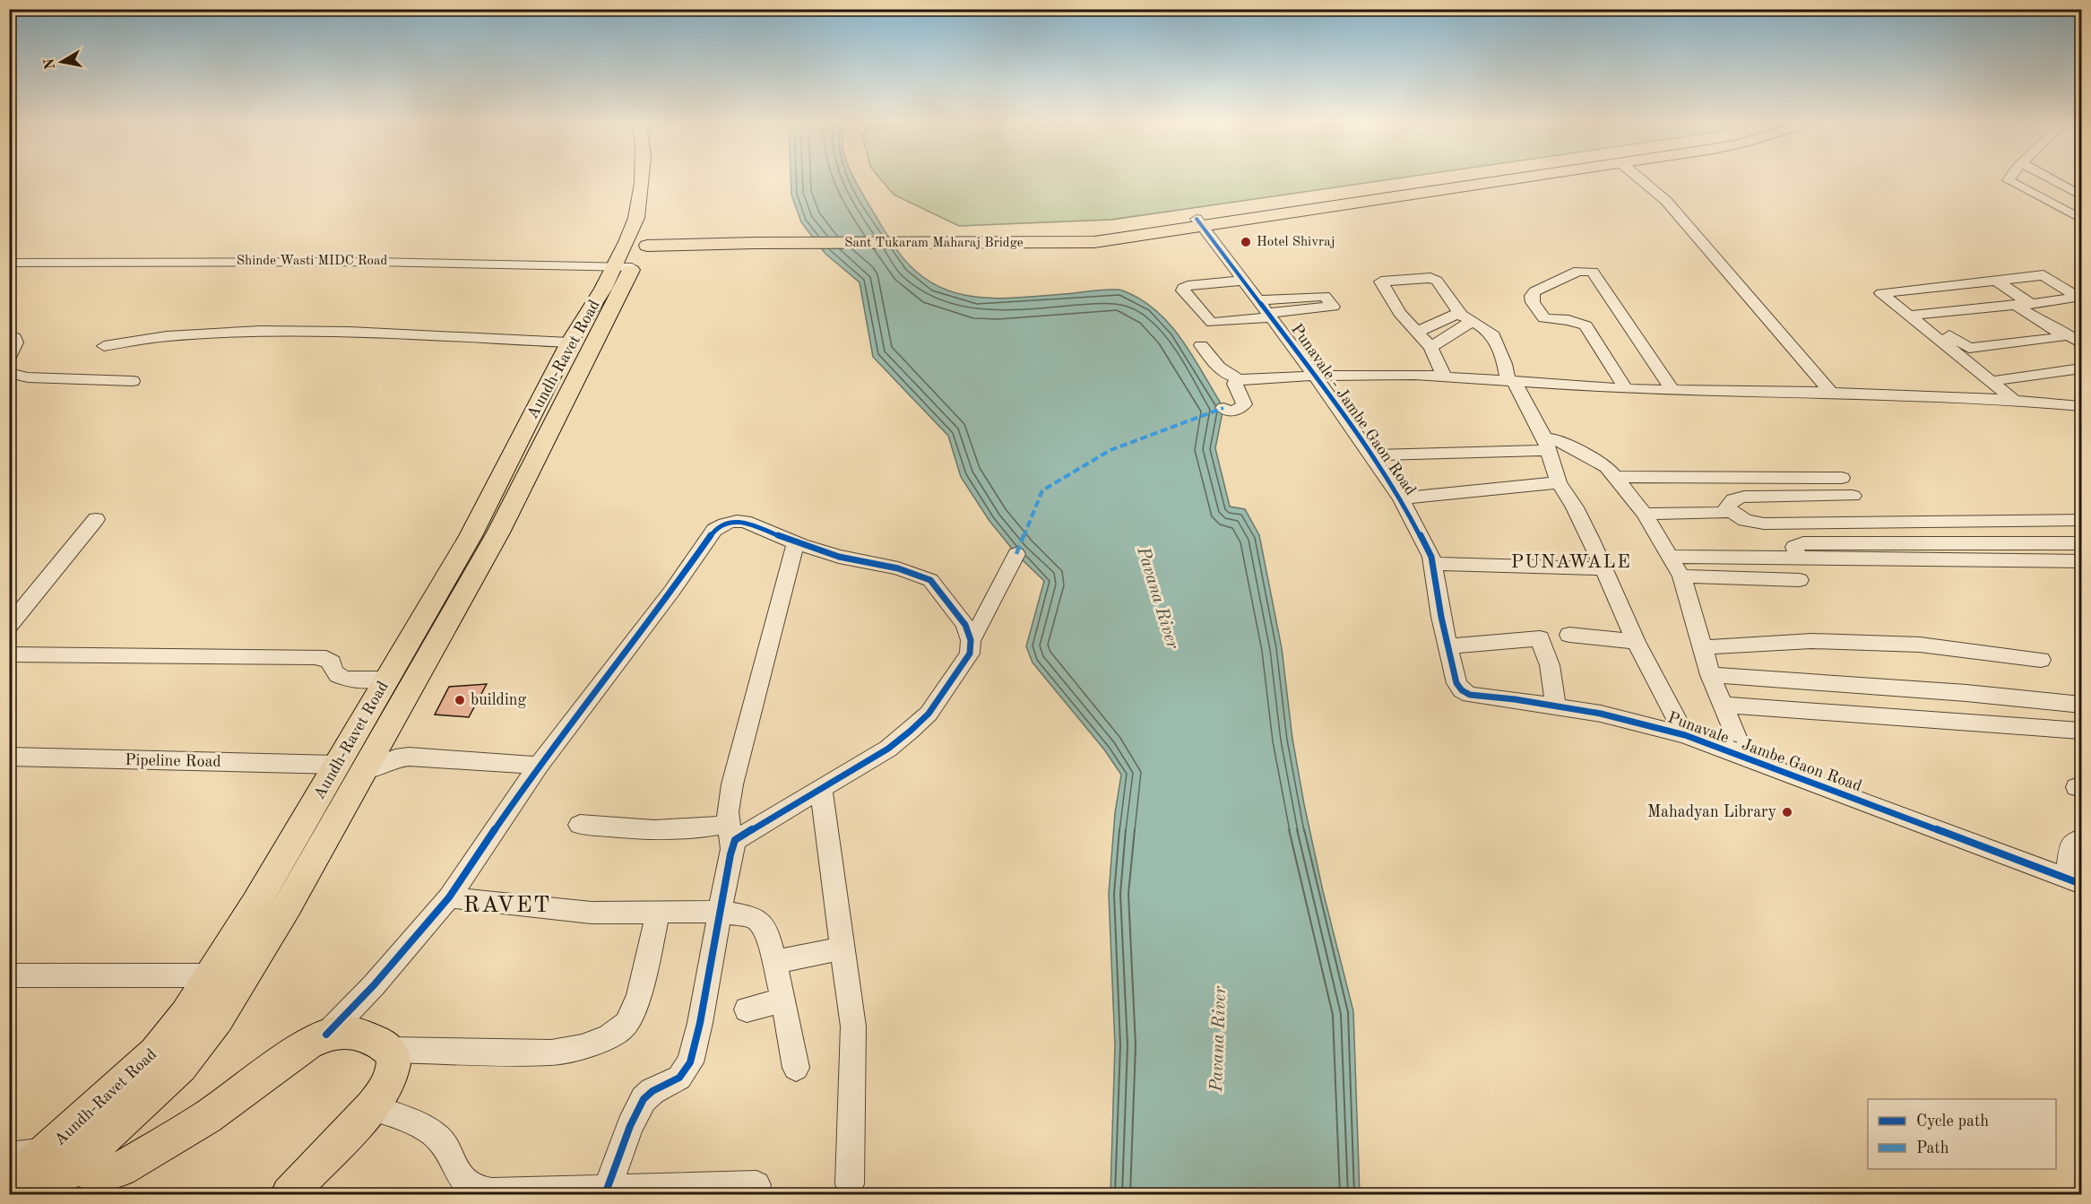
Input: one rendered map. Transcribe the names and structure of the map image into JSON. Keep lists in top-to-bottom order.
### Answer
{
  "streets": {
    "main road": ["Sant Tukaram Maharaj Bridge", "Aundh-Ravet Road"],
    "street": ["Shinde Wasti MIDC Road", "Punavale - Jambe Gaon Road", "Pipeline Road"]
  },
  "crossings": [
    ["Sant Tukaram Maharaj Bridge", "Shinde Wasti MIDC Road"],
    ["Sant Tukaram Maharaj Bridge", "Aundh-Ravet Road"],
    ["Sant Tukaram Maharaj Bridge", "Punavale - Jambe Gaon Road"],
    ["Shinde Wasti MIDC Road", "Aundh-Ravet Road"],
    ["Aundh-Ravet Road", "Pipeline Road"]
  ],
  "districts": ["PUNAWALE", "RAVET"],
  "water": ["Pavana River"],
  "places": ["Hotel Shivraj", "building", "Mahadyan Library"],
  "legend": ["Cycle path", "Path"],
  "north": "left"
}
